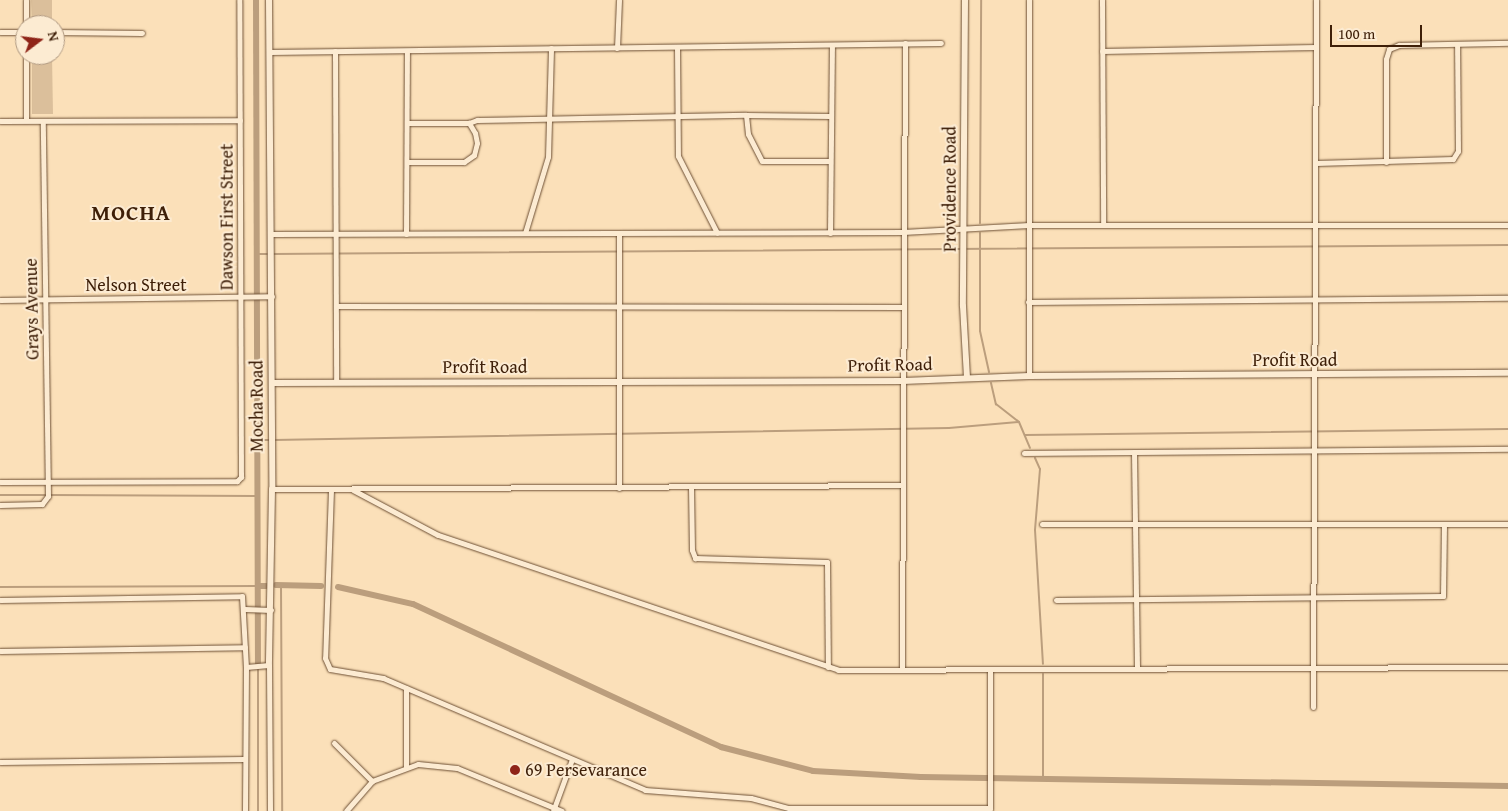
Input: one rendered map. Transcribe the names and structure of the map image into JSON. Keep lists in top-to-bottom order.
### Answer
{
  "streets": {
    "street": [
      "Providence Road",
      "Dawson First Street",
      "Nelson Street",
      "Grays Avenue",
      "Profit Road",
      "Mocha Road"
    ]
  },
  "crossings": [
    ["Providence Road", "Profit Road"],
    ["Dawson First Street", "Nelson Street"],
    ["Dawson First Street", "Grays Avenue"],
    ["Nelson Street", "Grays Avenue"],
    ["Nelson Street", "Mocha Road"],
    ["Profit Road", "Mocha Road"]
  ],
  "districts": ["MOCHA"],
  "places": ["69 Persevarance"],
  "scale_bar": "100 m",
  "north": "right"
}
